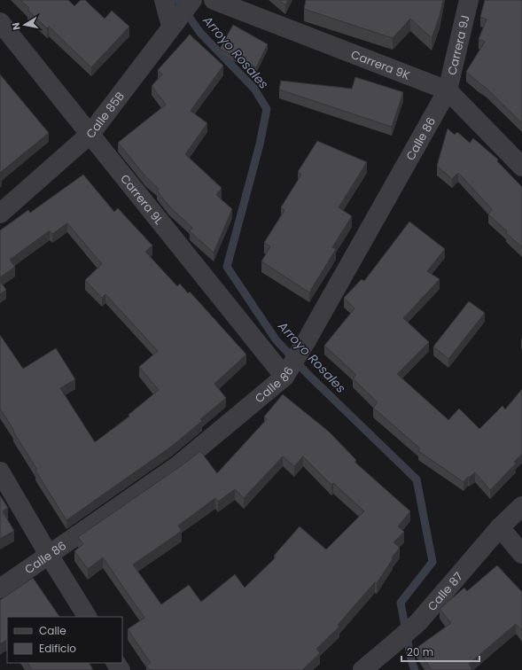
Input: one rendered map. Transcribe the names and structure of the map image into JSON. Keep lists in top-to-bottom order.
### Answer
{
  "streets": {
    "street": [
      "Carrera 9J",
      "Carrera 9K",
      "Calle 85B",
      "Calle 86",
      "Carrera 9L",
      "Calle 87"
    ]
  },
  "crossings": [
    ["Carrera 9J", "Carrera 9K"],
    ["Carrera 9J", "Calle 86"],
    ["Carrera 9K", "Calle 86"],
    ["Calle 85B", "Carrera 9L"],
    ["Calle 86", "Carrera 9L"]
  ],
  "water": ["Arroyo Rosales"],
  "legend": ["Calle", "Edificio"],
  "scale_bar": "20 m",
  "north": "left"
}
